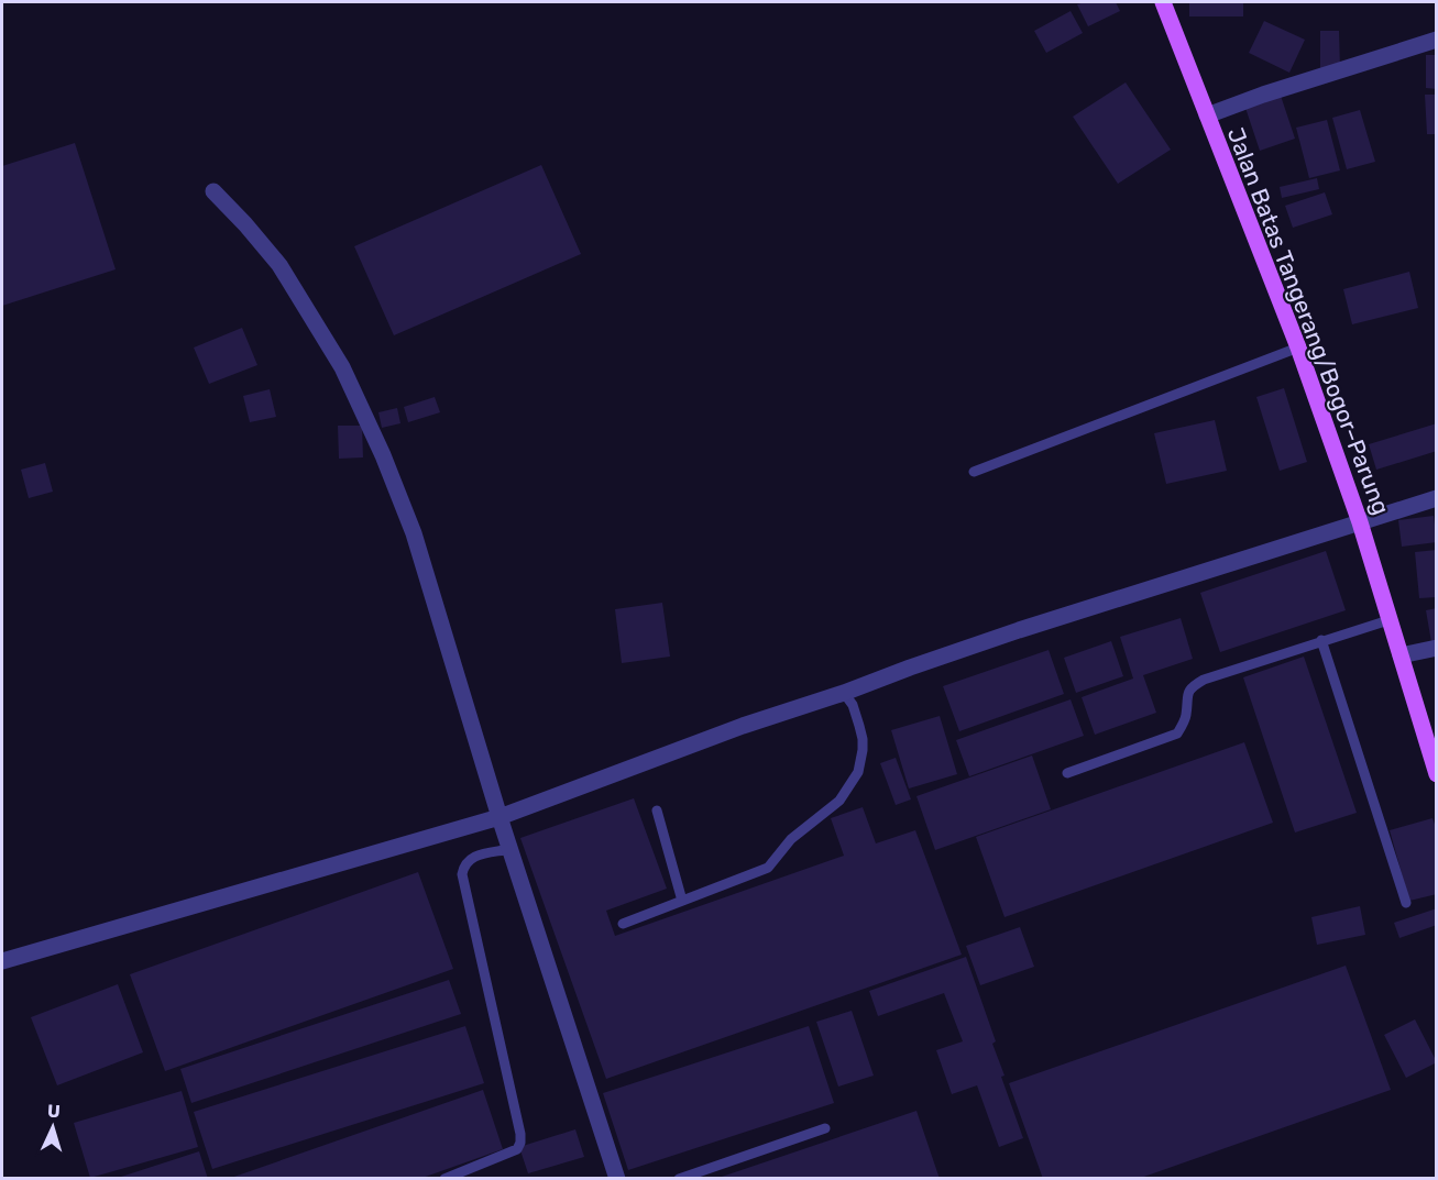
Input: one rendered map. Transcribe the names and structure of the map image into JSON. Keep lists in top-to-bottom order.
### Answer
{
  "streets": {
    "main road": ["Jalan Batas Tangerang/Bogor–Parung"]
  },
  "north": "top"
}
